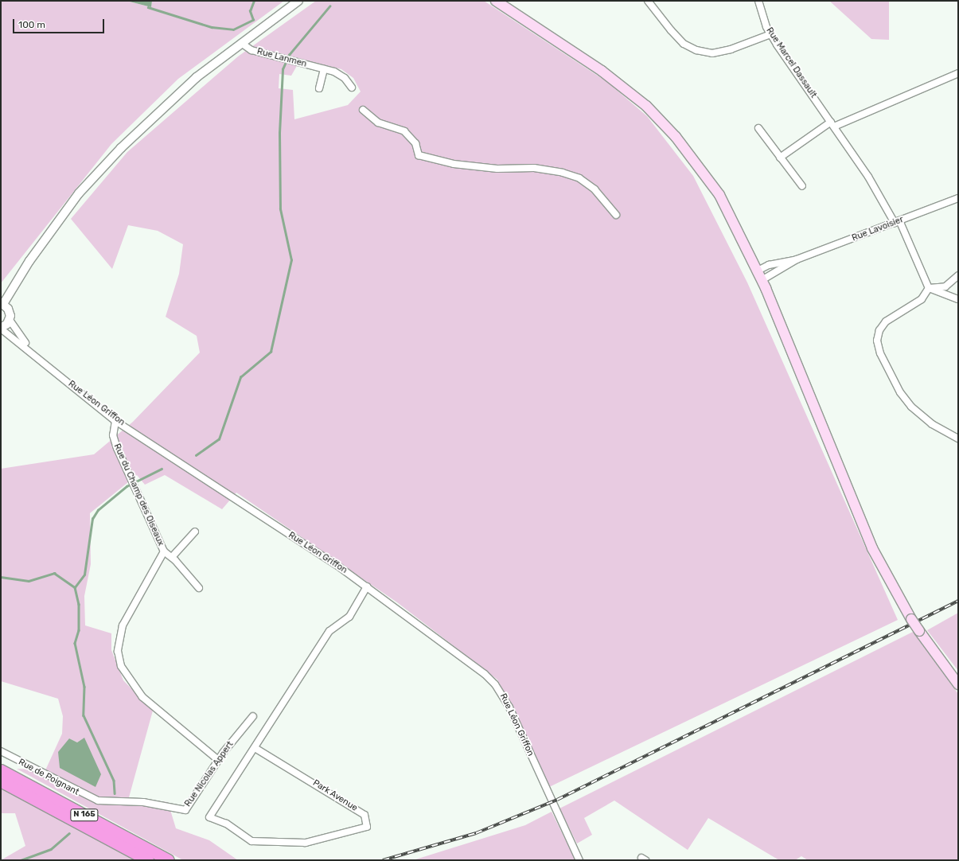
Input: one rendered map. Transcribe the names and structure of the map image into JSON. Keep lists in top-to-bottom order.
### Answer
{
  "streets": {
    "highway": ["N 165"],
    "street": [
      "Rue Lanmen",
      "Rue Marcel Dassault",
      "Rue Lavoisier",
      "Rue Léon Griffon",
      "Rue du Champ des Oiseaux",
      "Rue Nicolas Appert",
      "Rue de Poignant",
      "Park Avenue"
    ]
  },
  "crossings": [
    ["Rue Marcel Dassault", "Rue Lavoisier"],
    ["Rue Léon Griffon", "Rue du Champ des Oiseaux"],
    ["Rue du Champ des Oiseaux", "Rue Nicolas Appert"],
    ["Rue Nicolas Appert", "Rue de Poignant"]
  ],
  "scale_bar": "100 m"
}
